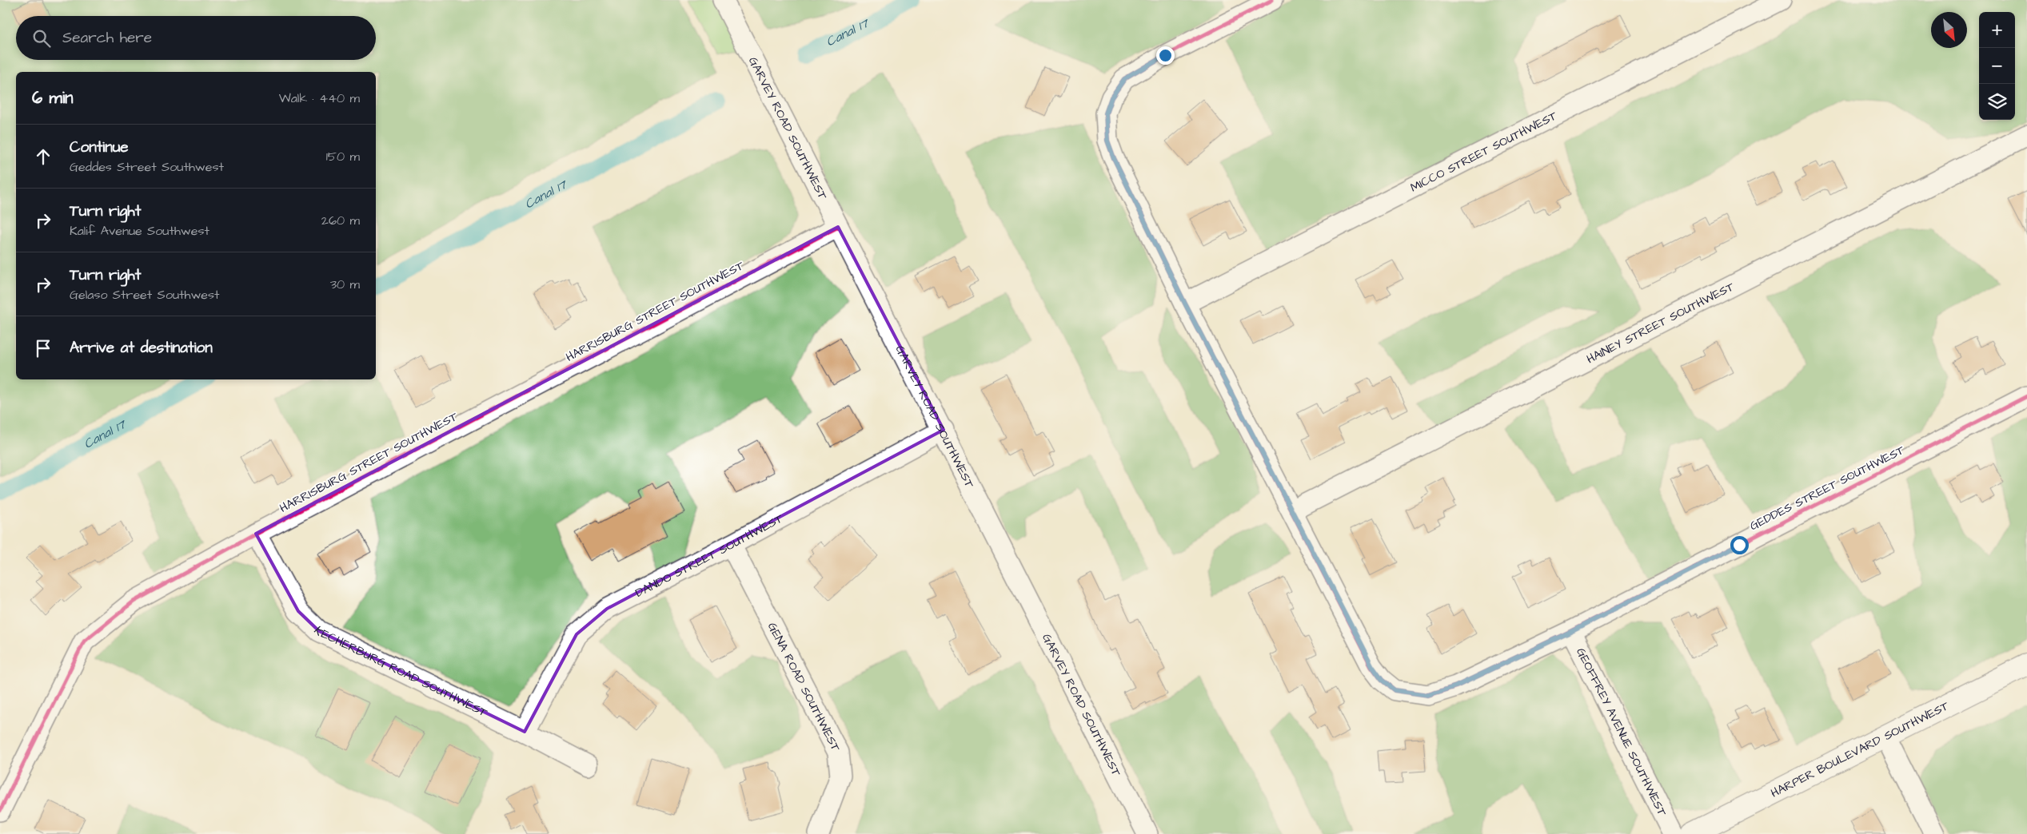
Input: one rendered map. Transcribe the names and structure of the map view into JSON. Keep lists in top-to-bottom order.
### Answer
{
  "streets": {
    "street": [
      "GARVEY ROAD SOUTHWEST",
      "MICCO STREET SOUTHWEST",
      "HARRISBURG STREET SOUTHWEST",
      "HAINEY STREET SOUTHWEST",
      "GEDDES STREET SOUTHWEST",
      "DANDO STREET SOUTHWEST",
      "KECHERBURG ROAD SOUTHWEST",
      "GENA ROAD SOUTHWEST",
      "GEOFFREY AVENUE SOUTHWEST",
      "HARPER BOULEVARD SOUTHWEST"
    ]
  },
  "crossings": [
    ["GARVEY ROAD SOUTHWEST", "HARRISBURG STREET SOUTHWEST"],
    ["GARVEY ROAD SOUTHWEST", "DANDO STREET SOUTHWEST"],
    ["HARRISBURG STREET SOUTHWEST", "KECHERBURG ROAD SOUTHWEST"],
    ["HAINEY STREET SOUTHWEST", "GEDDES STREET SOUTHWEST"],
    ["GEDDES STREET SOUTHWEST", "GEOFFREY AVENUE SOUTHWEST"],
    ["DANDO STREET SOUTHWEST", "KECHERBURG ROAD SOUTHWEST"],
    ["DANDO STREET SOUTHWEST", "GENA ROAD SOUTHWEST"]
  ],
  "water": ["Canal 17"],
  "north": "bottom right",
  "page": {
    "map_buttons": ["+", "−"],
    "search": "Search here",
    "heading": ["6 min", "Walk · 440 m"],
    "list": [
      ["Continue", "Geddes Street Southwest", "150 m"],
      ["Turn right", "Kalif Avenue Southwest", "260 m"],
      ["Turn right", "Gelaso Street Southwest", "30 m"],
      "Arrive at destination"
    ]
  }
}
